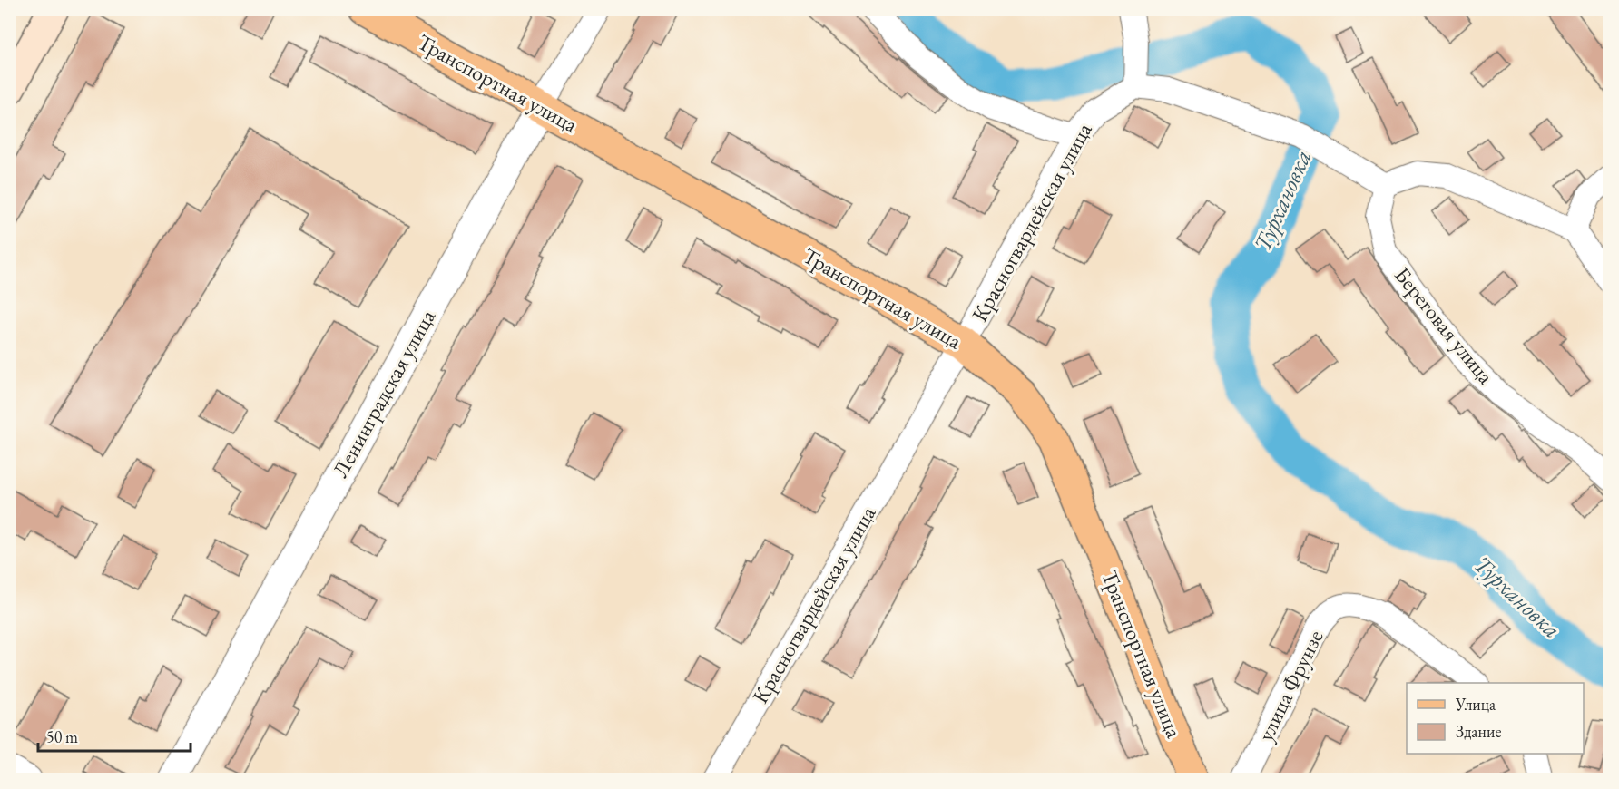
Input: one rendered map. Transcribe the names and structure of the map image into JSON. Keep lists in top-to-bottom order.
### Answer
{
  "streets": {
    "main road": ["Транспортная улица"],
    "street": [
      "Красногвардейская улица",
      "Береговая улица",
      "Ленинградская улица",
      "улица Фрунзе"
    ]
  },
  "crossings": [
    ["Транспортная улица", "Красногвардейская улица"],
    ["Транспортная улица", "Ленинградская улица"]
  ],
  "water": ["Турхановка"],
  "legend": ["Улица", "Здание"],
  "scale_bar": "50 m"
}
